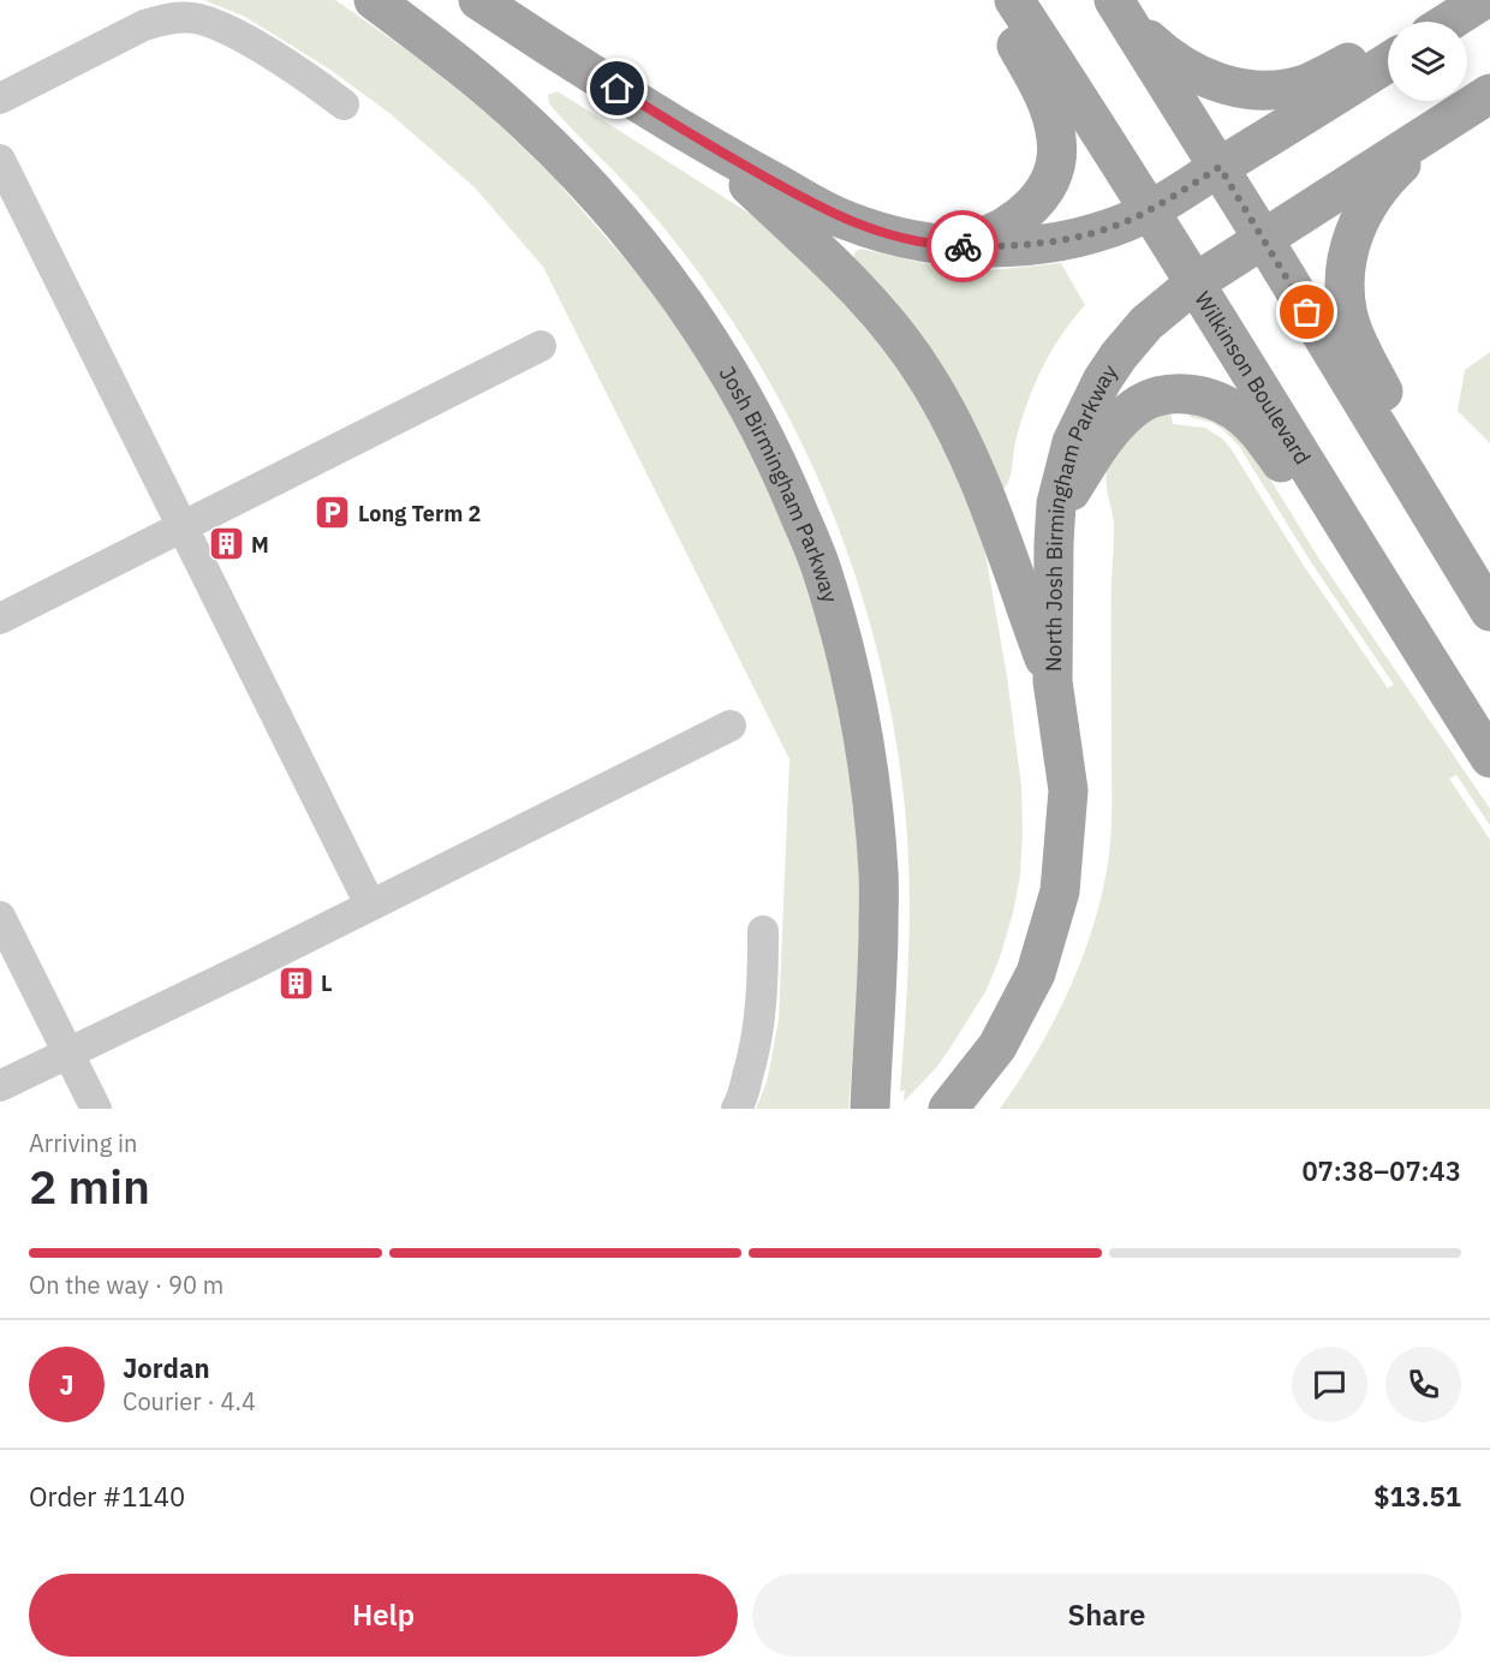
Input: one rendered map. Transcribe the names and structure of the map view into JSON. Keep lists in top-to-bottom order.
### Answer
{
  "streets": {
    "main road": ["Wilkinson Boulevard", "Josh Birmingham Parkway", "North Josh Birmingham Parkway"]
  },
  "crossings": [
    ["Wilkinson Boulevard", "North Josh Birmingham Parkway"]
  ],
  "places": {
    "parking": ["Long Term 2"],
    "building": ["M", "L"]
  },
  "page": {
    "heading": ["2 min", "Arriving in", "07:38–07:43"],
    "panel": [
      "Jordan",
      "Courier · 4.4",
      "Order #1140",
      "$13.51"
    ],
    "bar": "On the way · 90 m",
    "round": "J",
    "buttons": ["Help", "Share"]
  }
}
